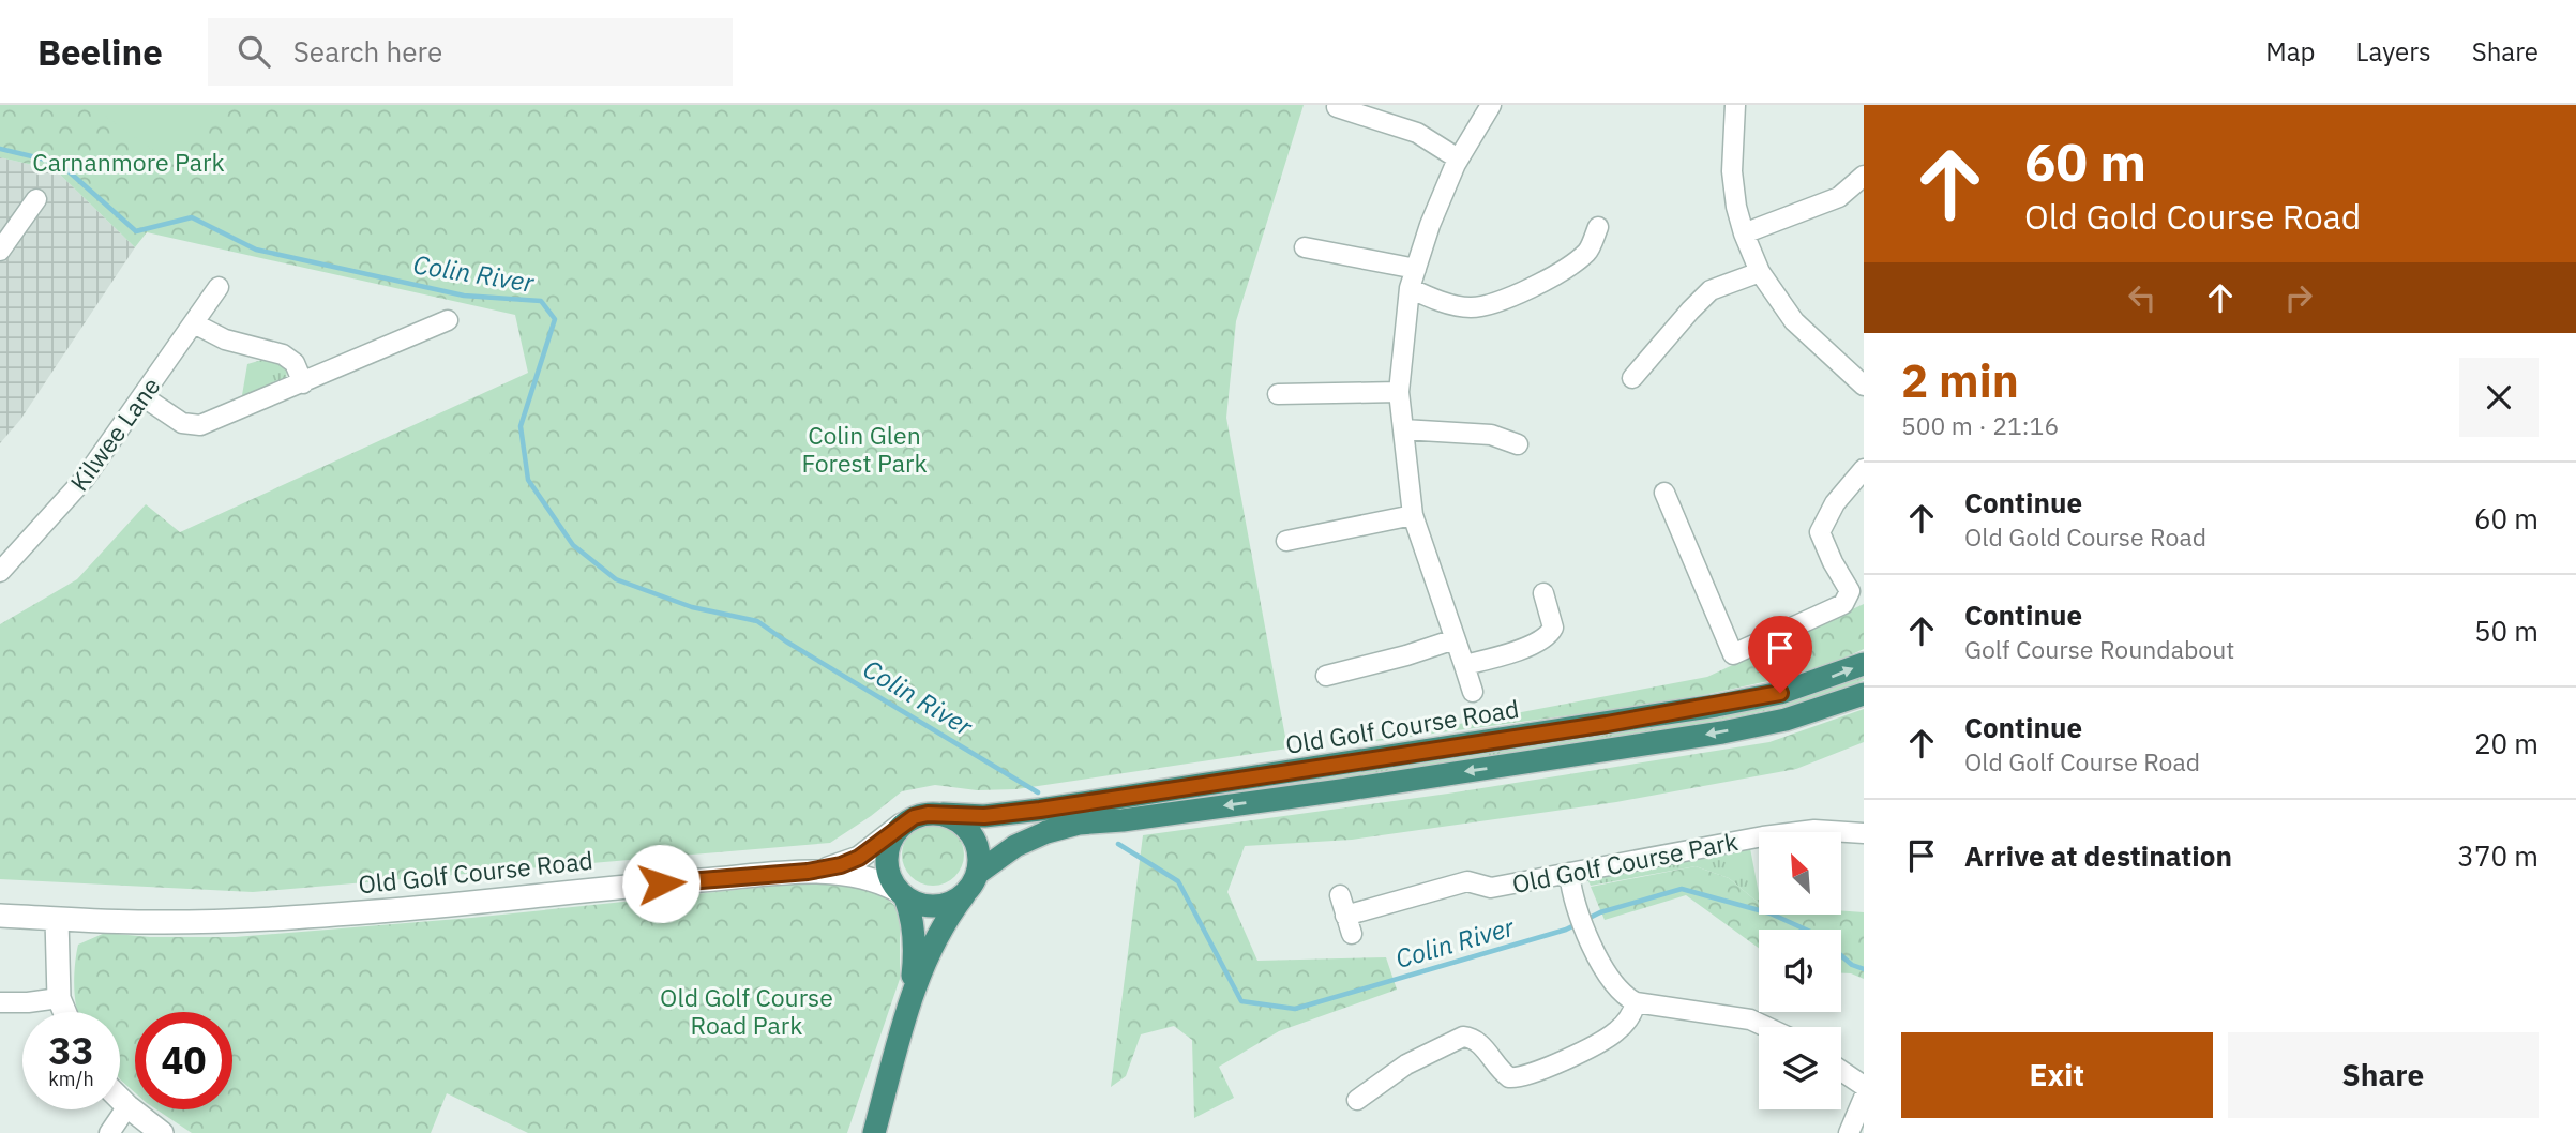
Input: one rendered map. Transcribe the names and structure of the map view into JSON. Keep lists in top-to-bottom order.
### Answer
{
  "streets": {
    "highway": ["Old Golf Course Road"],
    "street": ["Kilwee Lane", "Old Golf Course Park"]
  },
  "water": ["Colin River"],
  "parks": ["Carnanmore Park", "Colin Glen Forest Park", "Old Golf Course Road Park"],
  "north": "top left",
  "page": {
    "header": "Beeline",
    "search": "Search here",
    "nav": ["Map", "Layers", "Share"],
    "turn": ["60 m", "Old Gold Course Road"],
    "heading": ["2 min", "500 m · 21:16"],
    "list": [
      {
        "name": "Continue",
        "note": "Old Gold Course Road",
        "value": "60 m"
      },
      {
        "name": "Continue",
        "note": "Golf Course Roundabout",
        "value": "50 m"
      },
      {
        "name": "Continue",
        "note": "Old Golf Course Road",
        "value": "20 m"
      },
      {
        "name": "Arrive at destination",
        "value": "370 m"
      }
    ],
    "speed": "33 km/h",
    "limit": "40",
    "buttons": ["Exit", "Share"]
  }
}
